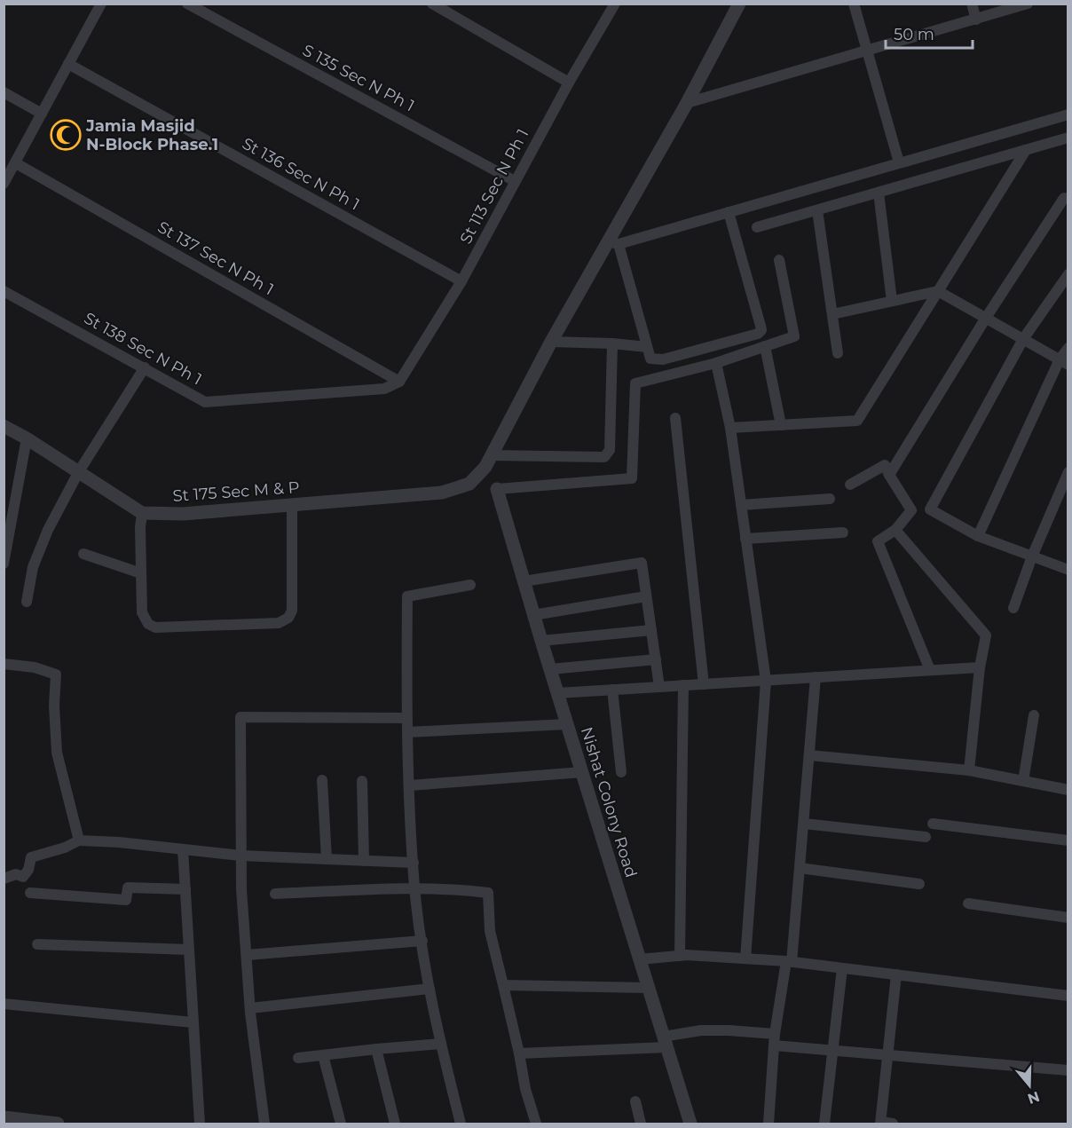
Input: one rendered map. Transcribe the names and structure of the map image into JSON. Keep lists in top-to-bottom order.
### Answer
{
  "streets": {
    "street": [
      "S 135 Sec N Ph 1",
      "St 136 Sec N Ph 1",
      "St 113 Sec N Ph 1",
      "St 137 Sec N Ph 1",
      "St 138 Sec N Ph 1",
      "St 175 Sec M & P",
      "Nishat Colony Road"
    ]
  },
  "crossings": [
    ["S 135 Sec N Ph 1", "St 113 Sec N Ph 1"],
    ["St 136 Sec N Ph 1", "St 113 Sec N Ph 1"],
    ["St 113 Sec N Ph 1", "St 137 Sec N Ph 1"],
    ["St 113 Sec N Ph 1", "St 138 Sec N Ph 1"],
    ["St 137 Sec N Ph 1", "St 138 Sec N Ph 1"]
  ],
  "places": {
    "mosque": ["Jamia Masjid N-Block Phase.1"]
  },
  "scale_bar": "50 m",
  "north": "bottom"
}
